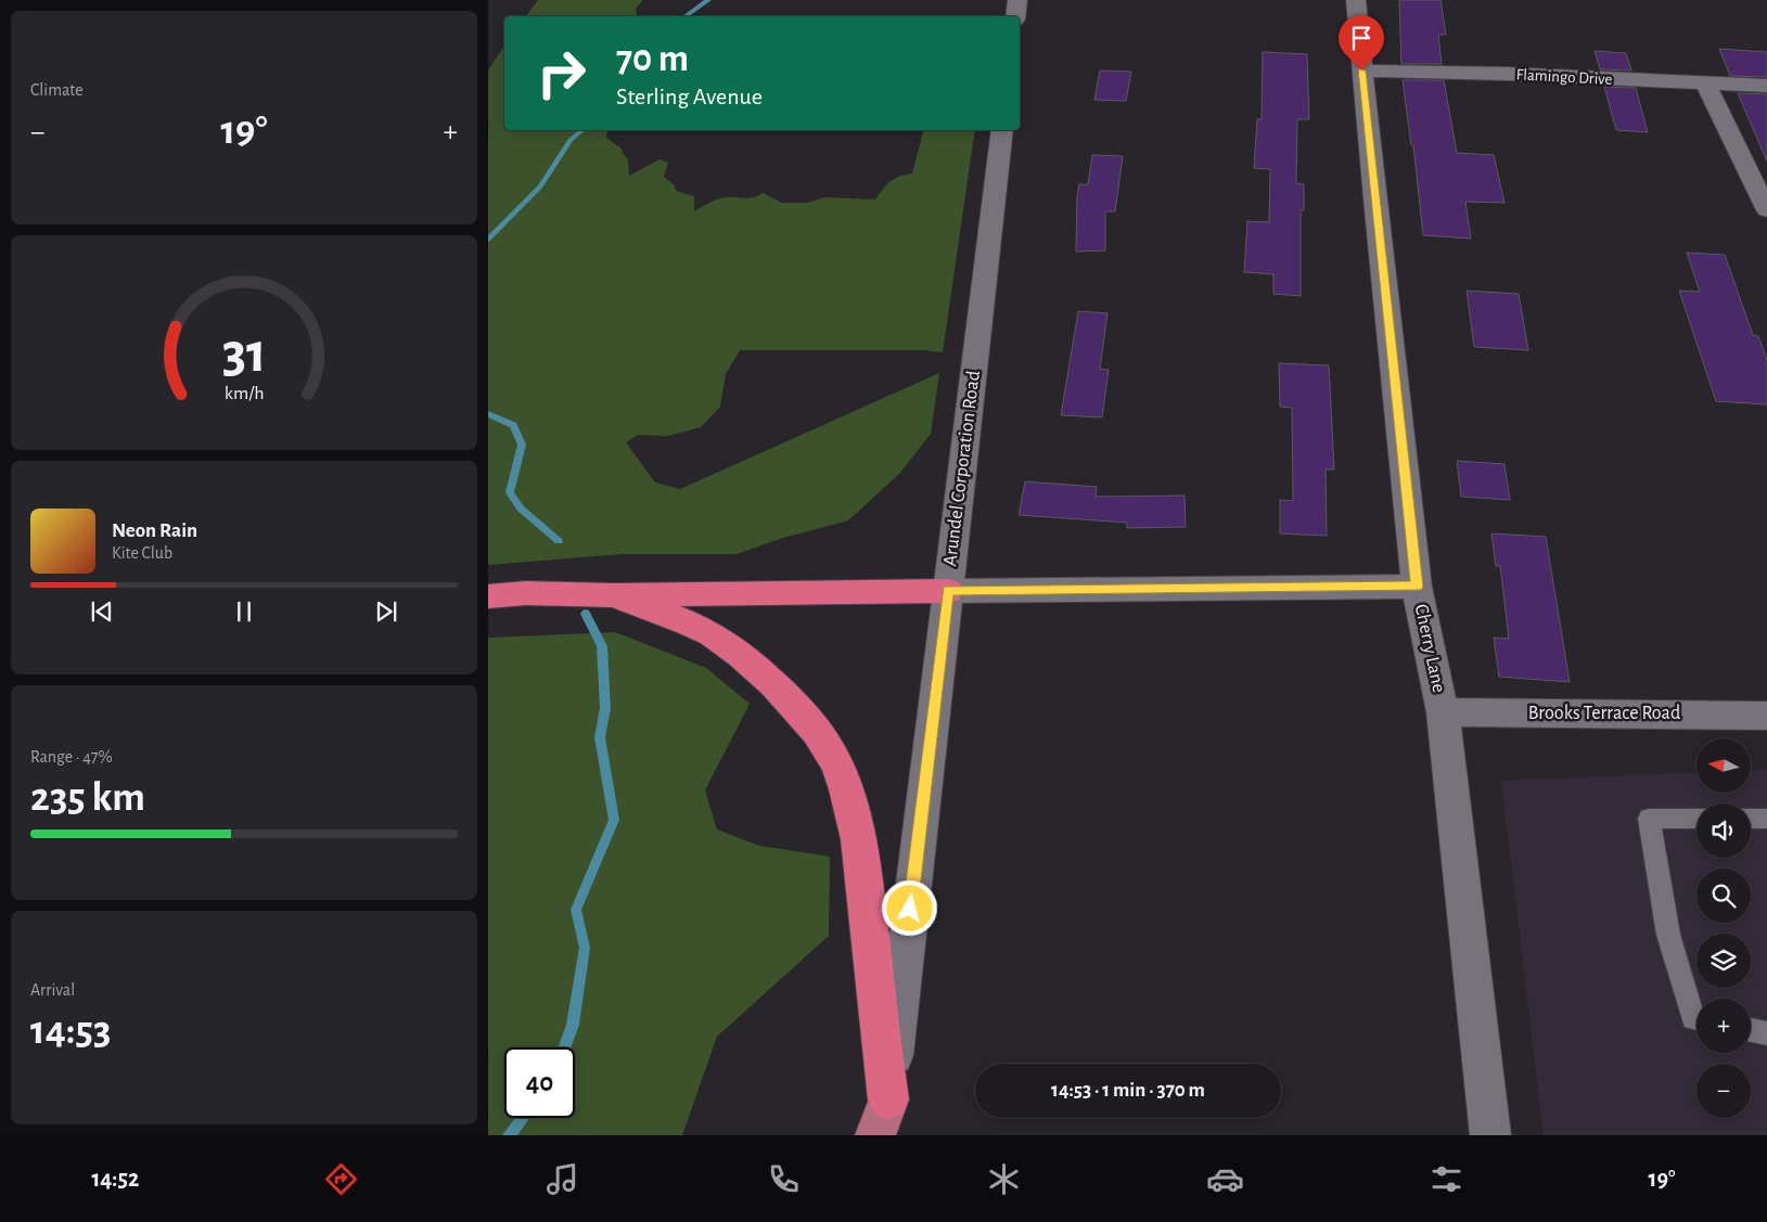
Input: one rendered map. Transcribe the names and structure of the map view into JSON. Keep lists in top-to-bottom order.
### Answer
{
  "streets": {
    "street": [
      "Flamingo Drive",
      "Arundel Corporation Road",
      "Cherry Lane",
      "Brooks Terrace Road"
    ]
  },
  "crossings": [
    ["Flamingo Drive", "Cherry Lane"],
    ["Cherry Lane", "Brooks Terrace Road"]
  ],
  "north": "left",
  "page": {
    "tile": [
      "Climate",
      ["Range · 47%", "235 km"],
      ["Arrival", "14:53"]
    ],
    "turn": ["70 m", "Sterling Avenue"],
    "heat": ["−", "19°", "+"],
    "song": ["Neon Rain", "Kite Club"],
    "map_buttons": ["+", "−"],
    "limit": "40",
    "trip": "14:53 · 1 min · 370 m",
    "tabs": ["14:52", "19°"],
    "gauge": ["31", "km/h"]
  }
}
